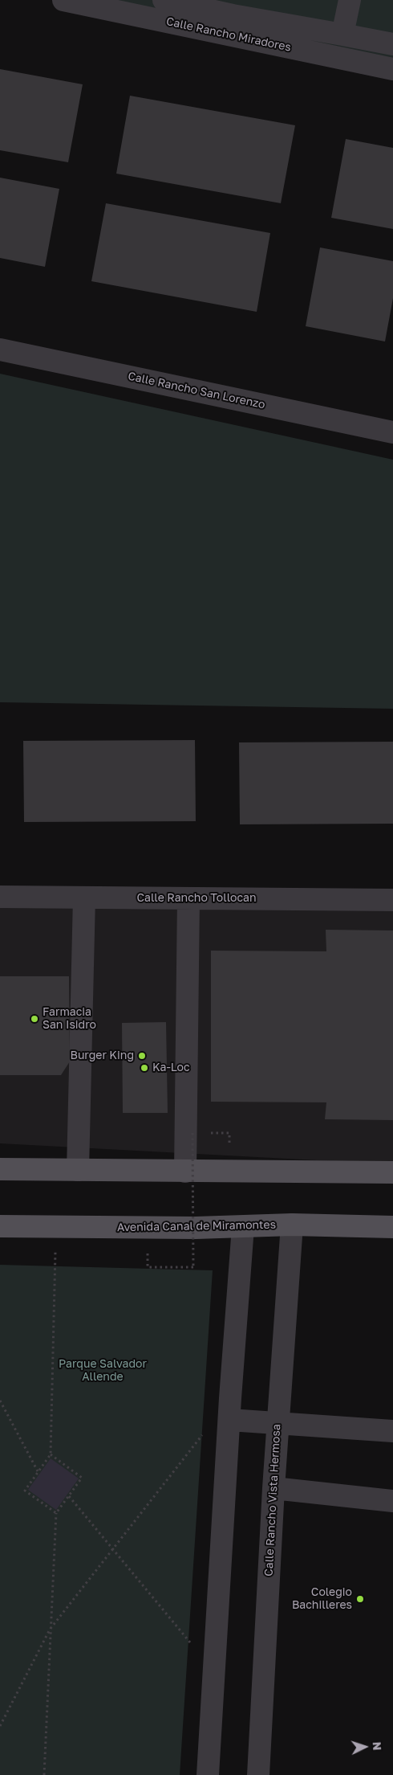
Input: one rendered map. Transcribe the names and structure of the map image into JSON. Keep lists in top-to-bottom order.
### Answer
{
  "streets": {
    "main road": ["Avenida Canal de Miramontes"],
    "street": [
      "Calle Rancho Miradores",
      "Calle Rancho San Lorenzo",
      "Calle Rancho Tollocan",
      "Calle Rancho Vista Hermosa"
    ]
  },
  "crossings": [
    ["Avenida Canal de Miramontes", "Calle Rancho Vista Hermosa"]
  ],
  "parks": ["Parque Salvador Allende"],
  "places": [
    "Farmacia San Isidro",
    "Burger King",
    "Ka-Loc",
    "Colegio Bachilleres"
  ],
  "north": "right"
}
